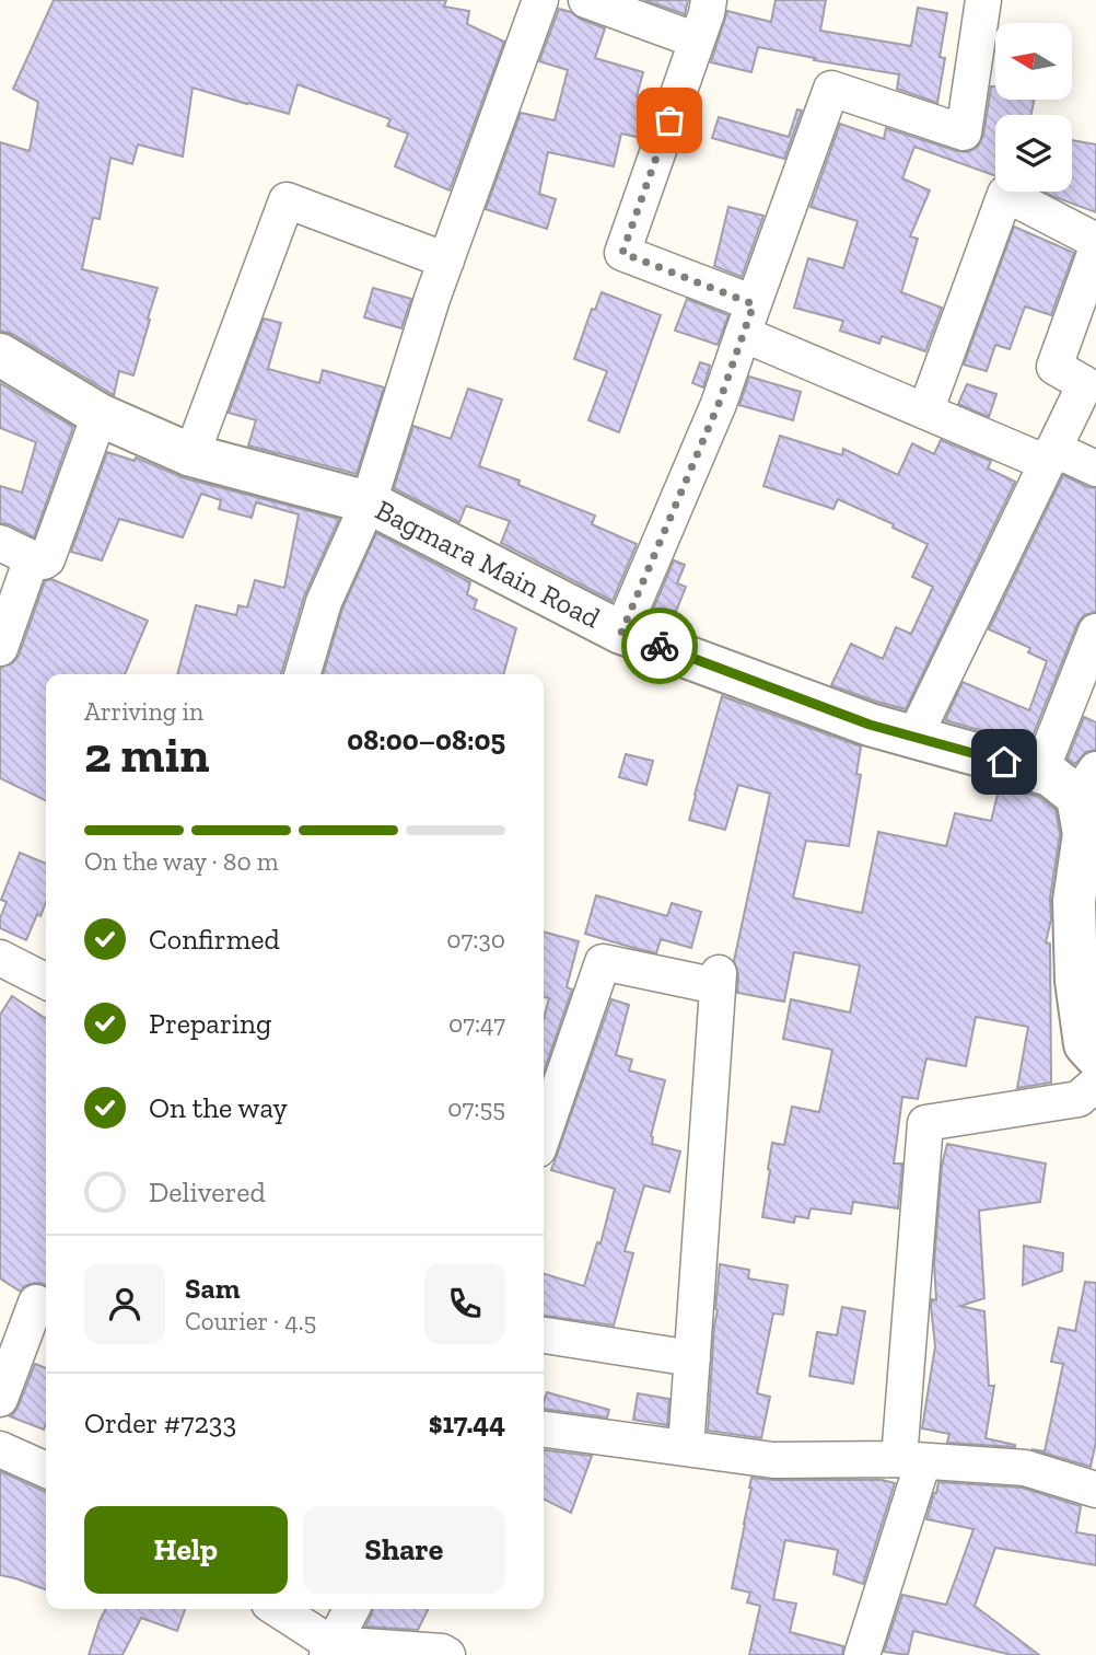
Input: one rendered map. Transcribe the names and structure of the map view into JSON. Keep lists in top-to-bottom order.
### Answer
{
  "streets": {
    "street": ["Bagmara Main Road"]
  },
  "north": "left",
  "page": {
    "heading": ["2 min", "Arriving in", "08:00–08:05"],
    "panel": [
      "Sam",
      "Courier · 4.5",
      "Order #7233",
      "$17.44"
    ],
    "bar": "On the way · 80 m",
    "list": [
      ["Confirmed", "07:30"],
      ["Preparing", "07:47"],
      ["On the way", "07:55"],
      "Delivered"
    ],
    "buttons": ["Help", "Share"]
  }
}
